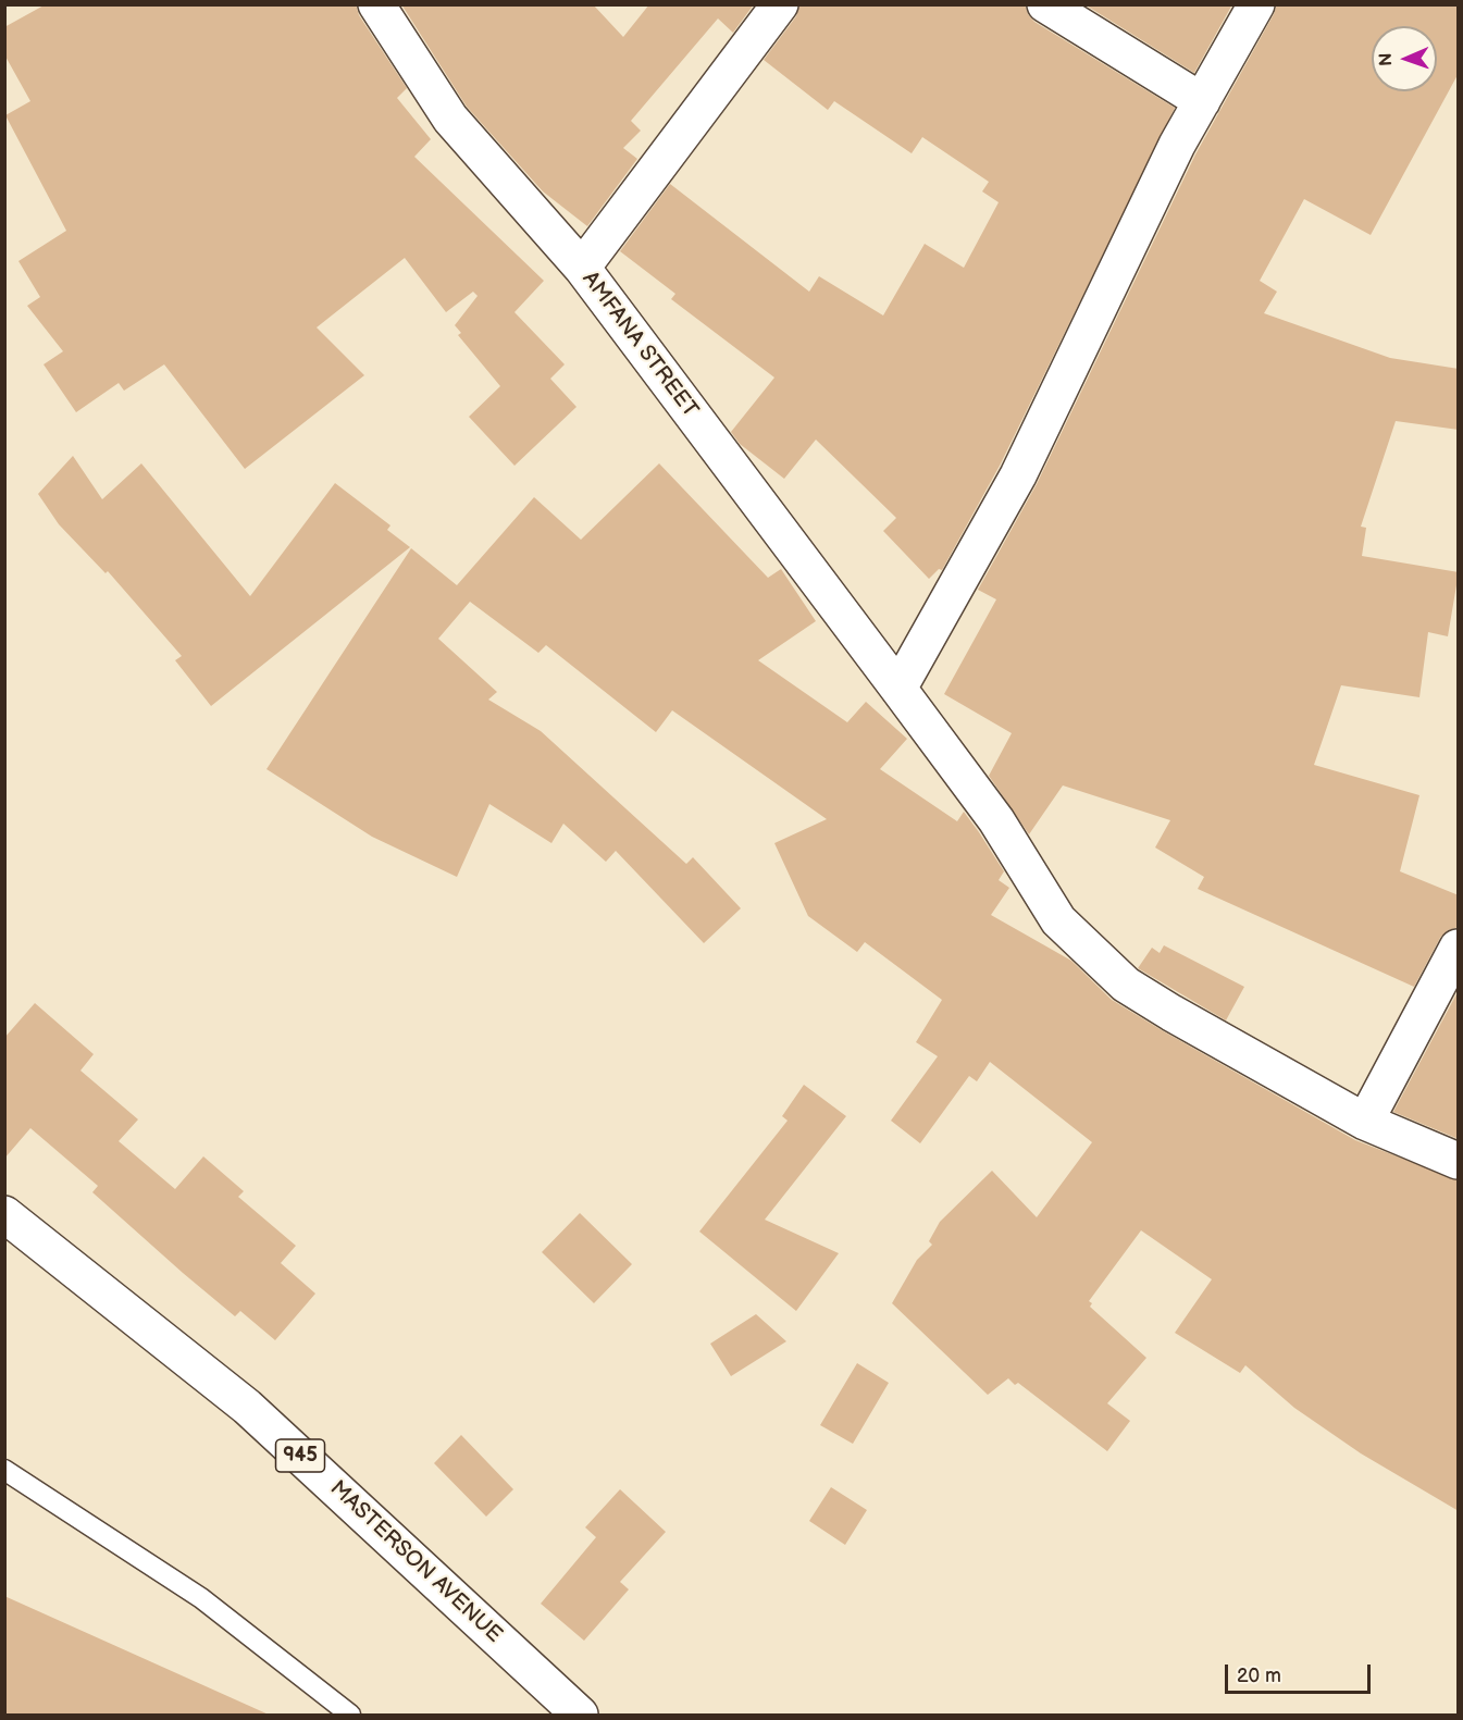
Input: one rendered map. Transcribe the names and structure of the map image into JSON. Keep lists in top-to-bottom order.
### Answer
{
  "streets": {
    "street": ["AMFANA STREET", "945", "MASTERSON AVENUE"]
  },
  "scale_bar": "20 m",
  "north": "left"
}
